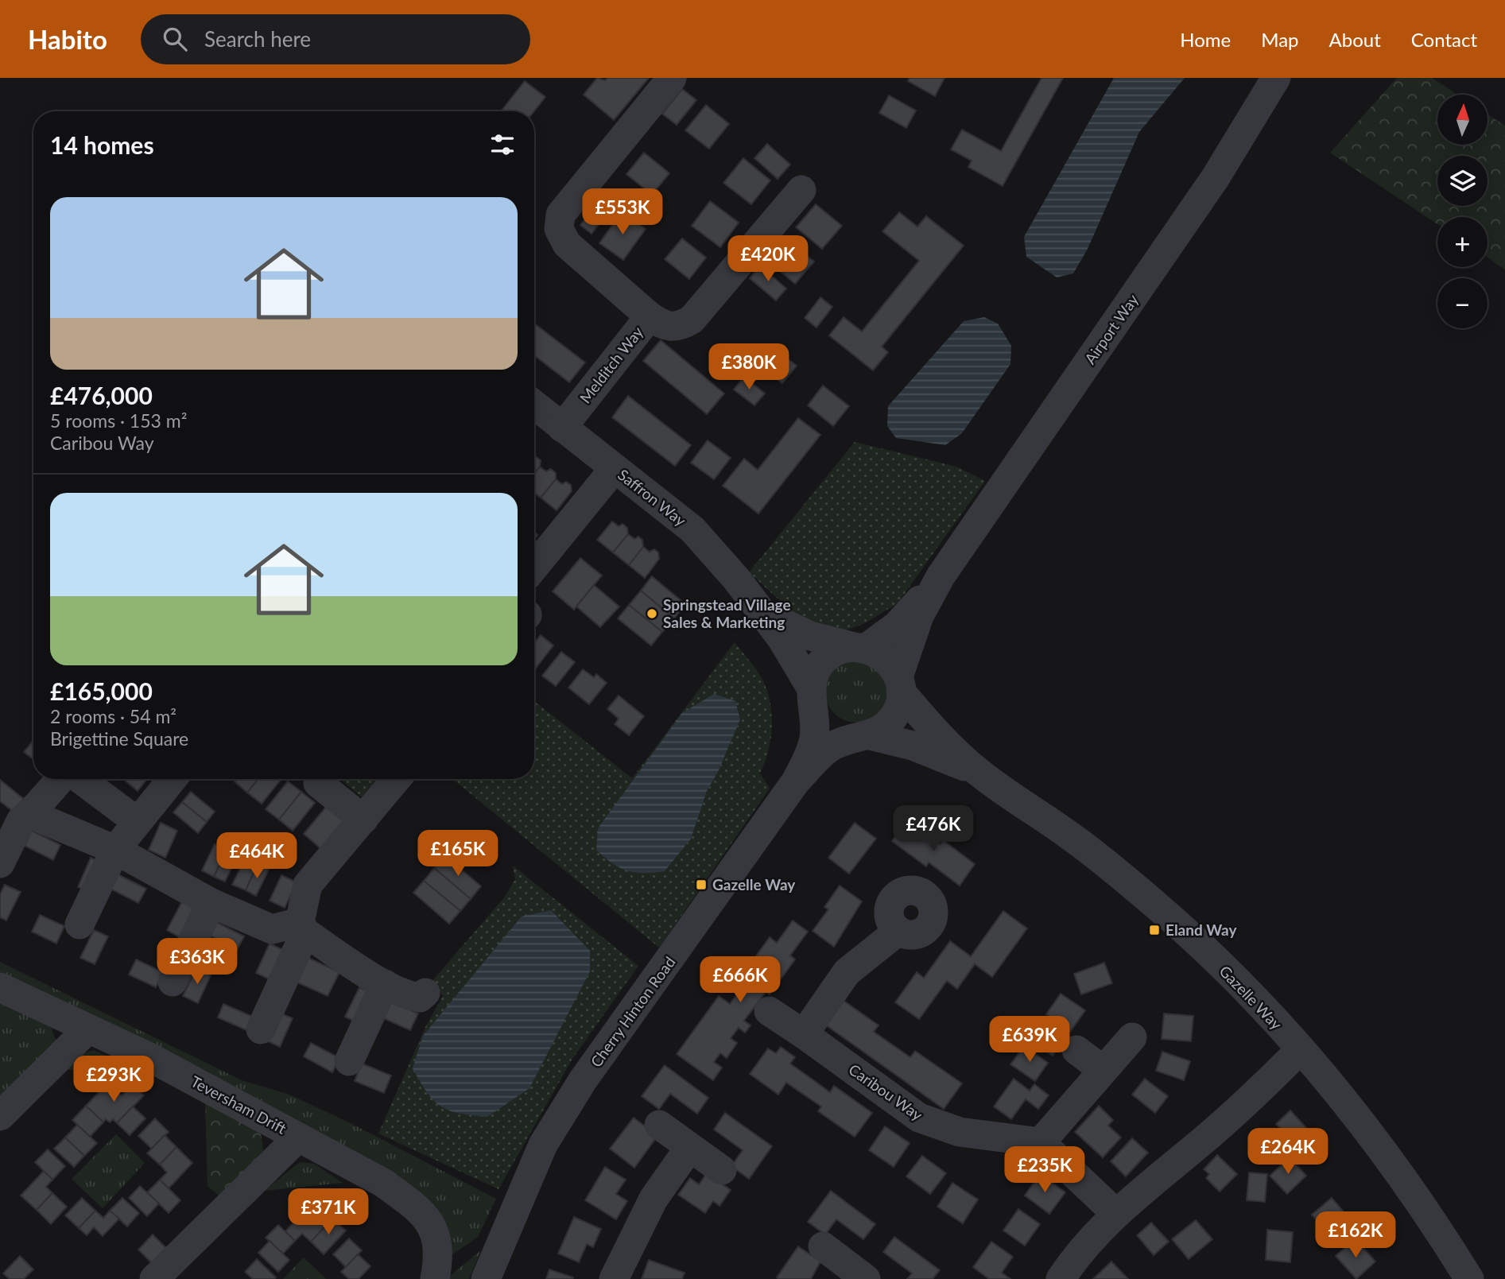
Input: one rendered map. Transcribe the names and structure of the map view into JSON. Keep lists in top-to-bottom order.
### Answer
{
  "streets": {
    "street": [
      "Airport Way",
      "Melditch Way",
      "Saffron Way",
      "Gazelle Way",
      "Cherry Hinton Road",
      "Caribou Way",
      "Teversham Drift"
    ]
  },
  "crossings": [
    ["Airport Way", "Saffron Way"],
    ["Airport Way", "Gazelle Way"],
    ["Melditch Way", "Saffron Way"],
    ["Saffron Way", "Gazelle Way"]
  ],
  "places": {
    "other": ["Springstead Village Sales & Marketing"],
    "transit": ["Gazelle Way", "Eland Way"]
  },
  "north": "top",
  "page": {
    "header": "Habito",
    "search": "Search here",
    "nav": [
      "Home",
      "Map",
      "About",
      "Contact"
    ],
    "map_buttons": ["+", "−"],
    "heading": "14 homes",
    "list": [
      {
        "name": "£476,000",
        "note": "5 rooms · 153 m² · Caribou Way"
      },
      {
        "name": "£165,000",
        "note": "2 rooms · 54 m² · Brigettine Square"
      }
    ],
    "price": [
      "£553K",
      "£420K",
      "£380K",
      "£476K",
      "£165K",
      "£464K",
      "£363K",
      "£666K",
      "£639K",
      "£293K",
      "£264K",
      "£235K",
      "£371K",
      "£162K"
    ]
  }
}
